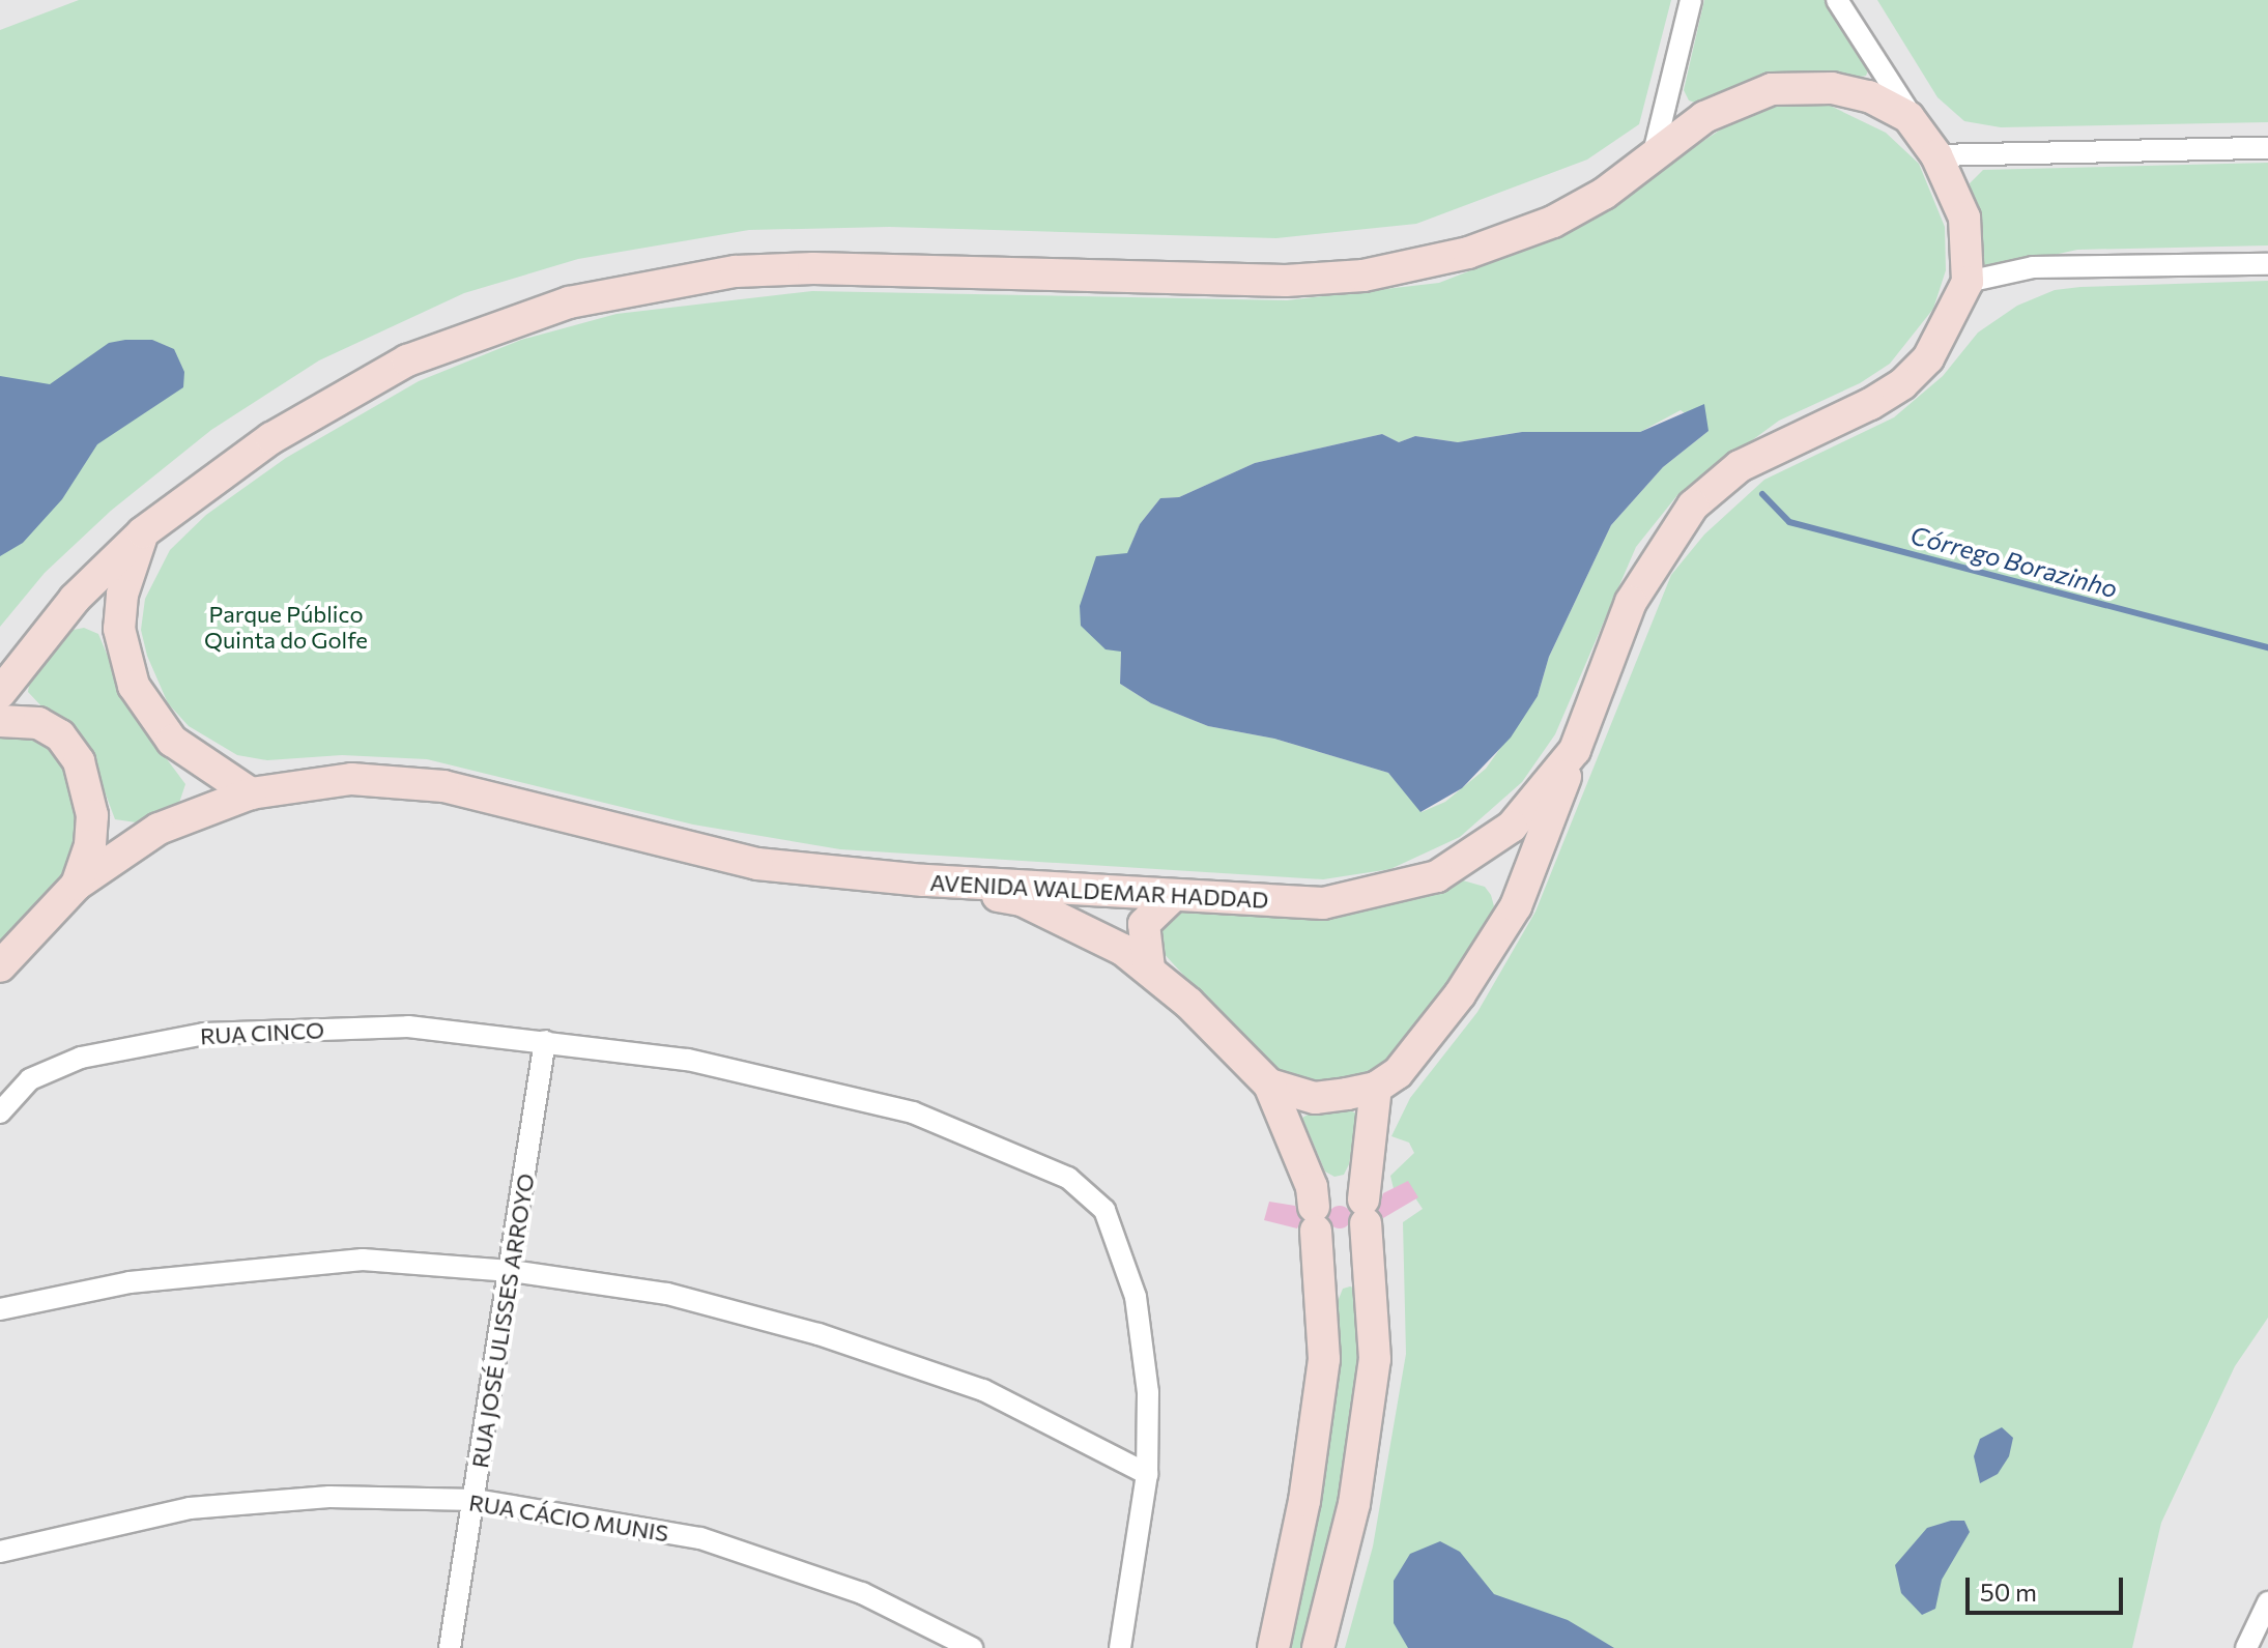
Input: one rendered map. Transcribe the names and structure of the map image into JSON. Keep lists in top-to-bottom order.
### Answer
{
  "streets": {
    "main road": ["AVENIDA WALDEMAR HADDAD"],
    "street": ["RUA CINCO", "RUA JOSÉ ULISSES ARROYO", "RUA CÁCIO MUNIS"]
  },
  "crossings": [
    ["RUA CINCO", "RUA JOSÉ ULISSES ARROYO"],
    ["RUA JOSÉ ULISSES ARROYO", "RUA CÁCIO MUNIS"]
  ],
  "water": ["Córrego Borazinho"],
  "parks": ["Parque Público Quinta do Golfe"],
  "scale_bar": "50 m"
}
